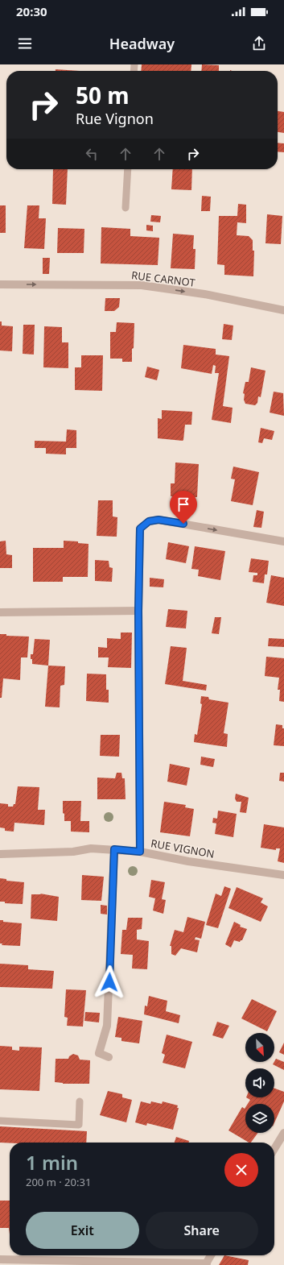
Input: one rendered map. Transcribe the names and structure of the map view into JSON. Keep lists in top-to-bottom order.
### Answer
{
  "streets": {
    "street": ["RUE CARNOT", "RUE VIGNON"]
  },
  "one_way": ["RUE CARNOT"],
  "north": "bottom right",
  "page": {
    "status": "20:30",
    "header": "Headway",
    "turn": ["50 m", "Rue Vignon"],
    "heading": ["1 min", "200 m · 20:31"],
    "buttons": ["Exit", "Share"]
  }
}
